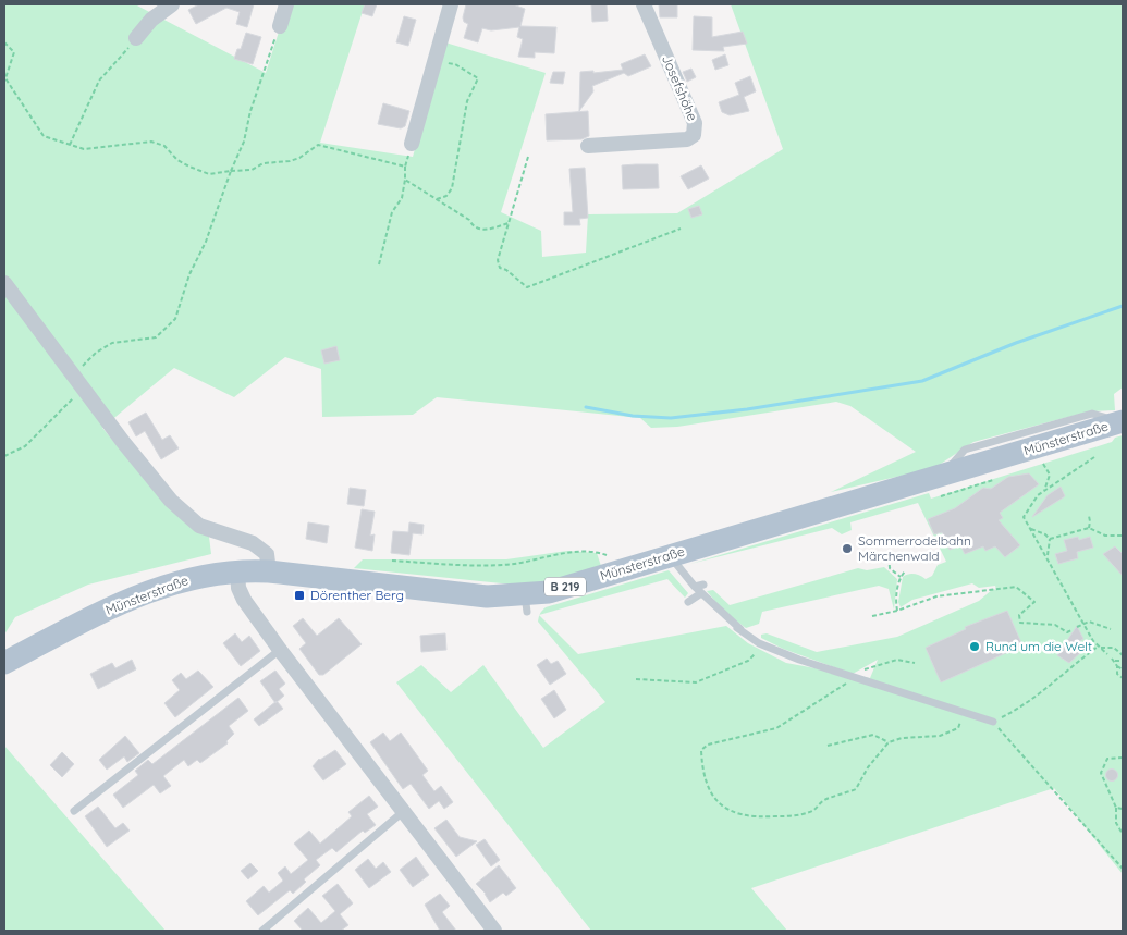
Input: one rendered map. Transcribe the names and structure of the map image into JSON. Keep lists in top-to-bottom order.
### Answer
{
  "streets": {
    "main road": ["Münsterstraße", "B 219"],
    "street": ["Josefshöhe"]
  },
  "places": {
    "other": ["Sommerrodelbahn Märchenwald", "Rund um die Welt"],
    "transit": ["Dörenther Berg"]
  }
}
